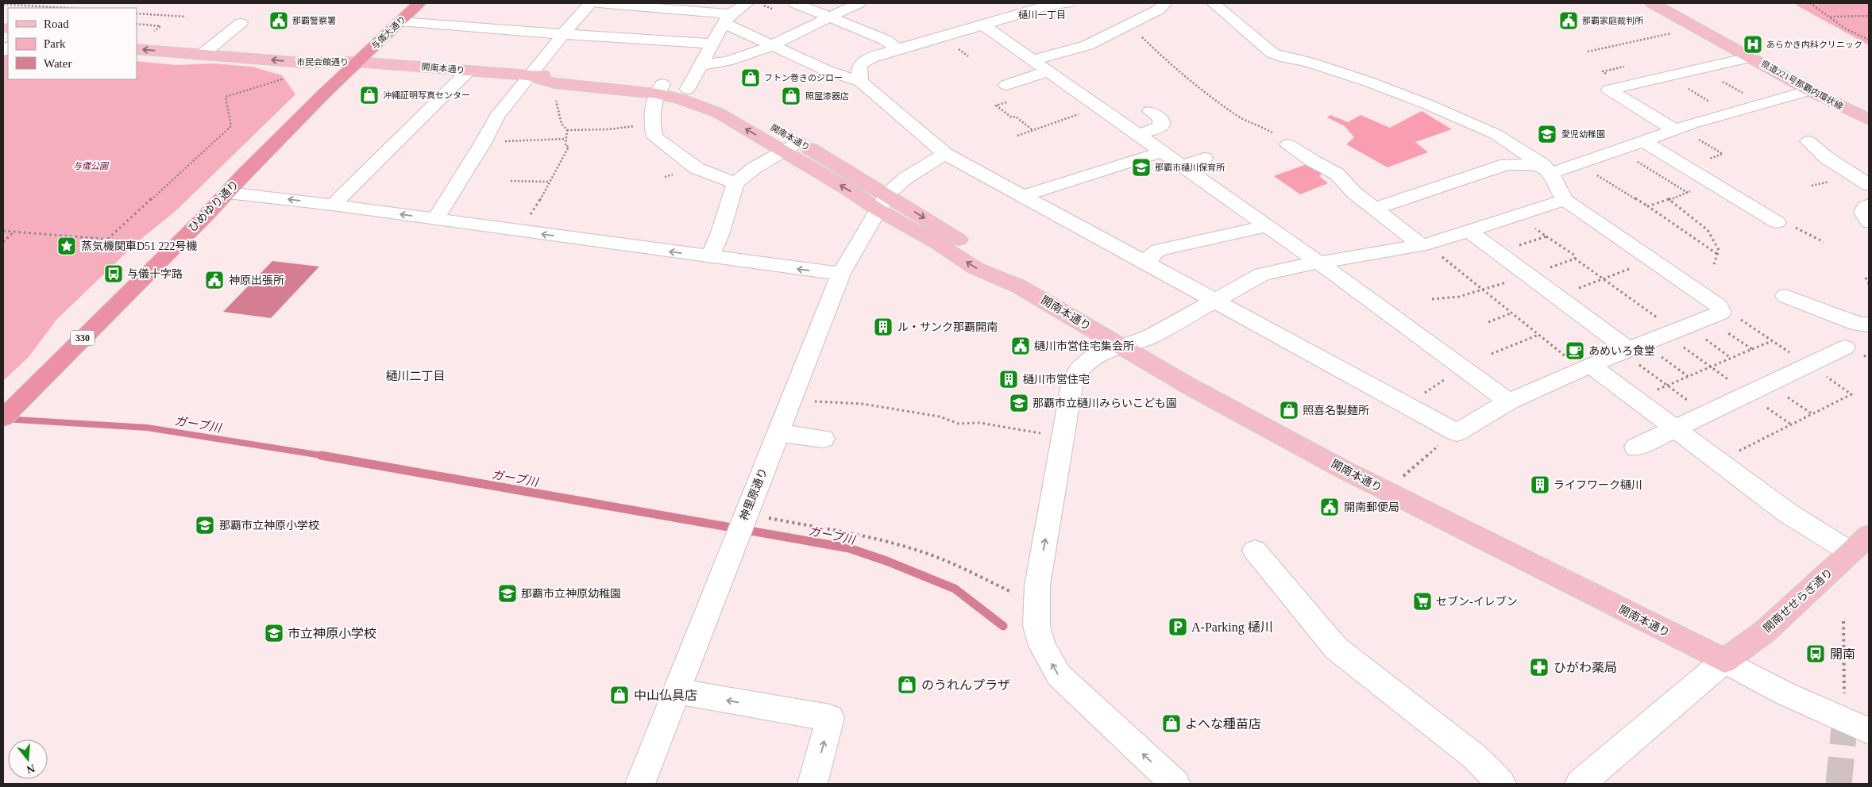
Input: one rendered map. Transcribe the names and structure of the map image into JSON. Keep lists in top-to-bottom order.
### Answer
{
  "streets": {
    "highway": ["与儀大通り", "ひめゆり通り", "330"],
    "main road": [
      "市民会館通り",
      "開南本通り",
      "県道221号那覇内環状線",
      "開南せせらぎ通り"
    ],
    "street": ["神里原通り"]
  },
  "crossings": [
    ["与儀大通り", "市民会館通り"],
    ["与儀大通り", "開南本通り"],
    ["与儀大通り", "ひめゆり通り"],
    ["市民会館通り", "開南本通り"],
    ["市民会館通り", "ひめゆり通り"],
    ["開南本通り", "ひめゆり通り"],
    ["開南本通り", "神里原通り"],
    ["開南本通り", "開南せせらぎ通り"]
  ],
  "districts": ["樋川一丁目", "樋川二丁目"],
  "water": ["ガーブ川"],
  "parks": ["与儀公園"],
  "places": {
    "public building": [
      "那覇警察署",
      "那覇家庭裁判所",
      "神原出張所",
      "樋川市営住宅集会所",
      "開南郵便局"
    ],
    "hospital": ["あらかき内科クリニック"],
    "shop": [
      "フトン巻きのジロー",
      "沖縄証明写真センター",
      "照屋漆器店",
      "照喜名製麺所",
      "のうれんプラザ",
      "中山仏具店",
      "よへな種苗店"
    ],
    "school or university": [
      "愛児幼稚園",
      "那覇市樋川保育所",
      "那覇市立樋川みらいこども園",
      "那覇市立神原小学校",
      "那覇市立神原幼稚園",
      "市立神原小学校"
    ],
    "place": ["蒸気機関車D51 222号機"],
    "bus stop": ["与儀十字路", "開南"],
    "building": ["ル・サンク那覇開南", "樋川市営住宅", "ライフワーク樋川"],
    "cafe": ["あめいろ食堂"],
    "supermarket": ["セブン-イレブン"],
    "parking": ["A-Parking 樋川"],
    "pharmacy": ["ひがわ薬局"]
  },
  "legend": ["Road", "Park", "Water"],
  "north": "bottom"
}
